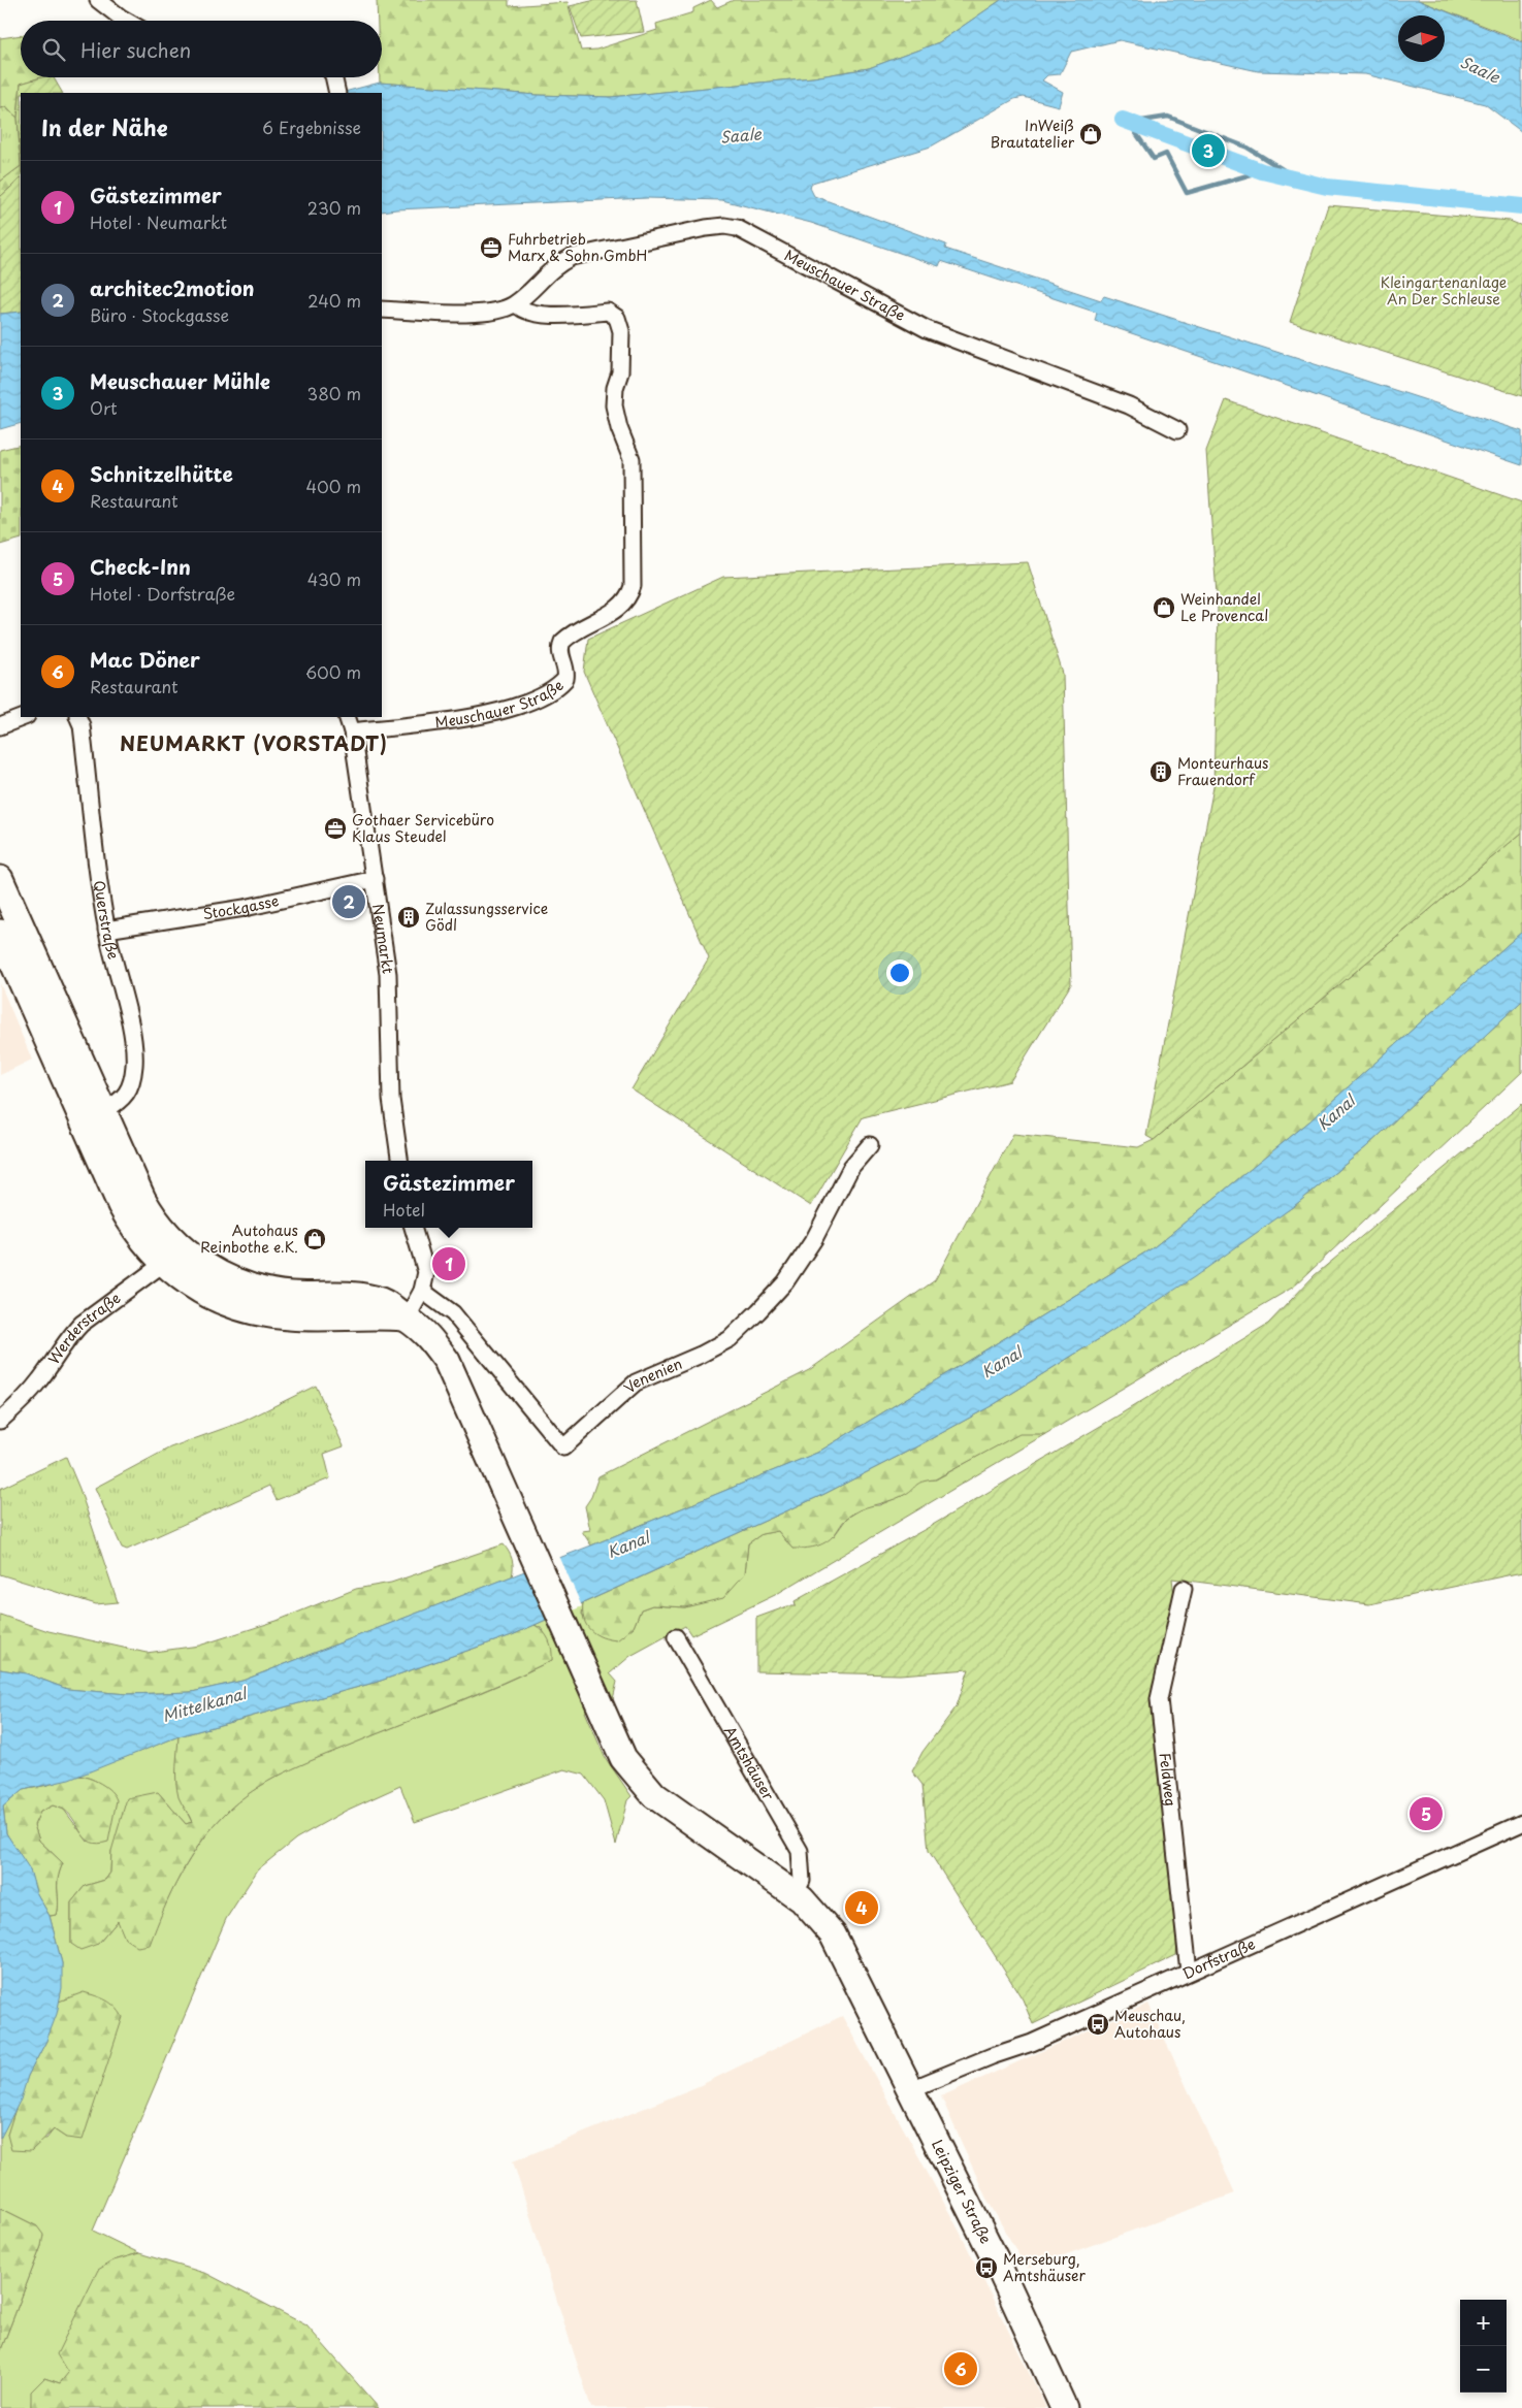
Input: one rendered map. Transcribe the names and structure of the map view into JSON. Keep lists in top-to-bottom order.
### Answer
{
  "streets": {
    "main road": ["Leipziger Straße"],
    "street": [
      "Meuschauer Straße",
      "Stockgasse",
      "Querstraße",
      "Neumarkt",
      "Werderstraße",
      "Venenien",
      "Amtshäuser",
      "Feldweg",
      "Dorfstraße"
    ]
  },
  "crossings": [
    ["Meuschauer Straße", "Neumarkt"],
    ["Stockgasse", "Querstraße"],
    ["Stockgasse", "Neumarkt"],
    ["Feldweg", "Dorfstraße"],
    ["Dorfstraße", "Leipziger Straße"]
  ],
  "districts": ["NEUMARKT (VORSTADT)"],
  "water": ["Saale", "Kanal", "Mittelkanal"],
  "parks": ["Kleingartenanlage An Der Schleuse"],
  "places": {
    "shop": ["InWeiß Brautatelier", "Weinhandel Le Provencal", "Autohaus Reinbothe e.K."],
    "office": ["Fuhrbetrieb Marx & Sohn GmbH", "Gothaer Servicebüro Klaus Steudel"],
    "building": ["Monteurhaus Frauendorf", "Zulassungsservice Gödl"],
    "bus stop": ["Meuschau, Autohaus", "Merseburg, Amtshäuser"]
  },
  "north": "right",
  "page": {
    "search": "Hier suchen",
    "heading": ["In der Nähe", "6 Ergebnisse"],
    "pins": [
      "3",
      "2",
      "1",
      "5",
      "4",
      "6"
    ],
    "list": [
      {
        "mark": "1",
        "name": "Gästezimmer",
        "note": "Hotel · Neumarkt",
        "value": "230 m"
      },
      {
        "mark": "2",
        "name": "architec2motion",
        "note": "Büro · Stockgasse",
        "value": "240 m"
      },
      {
        "mark": "3",
        "name": "Meuschauer Mühle",
        "note": "Ort",
        "value": "380 m"
      },
      {
        "mark": "4",
        "name": "Schnitzelhütte",
        "note": "Restaurant",
        "value": "400 m"
      },
      {
        "mark": "5",
        "name": "Check-Inn",
        "note": "Hotel · Dorfstraße",
        "value": "430 m"
      },
      {
        "mark": "6",
        "name": "Mac Döner",
        "note": "Restaurant",
        "value": "600 m"
      }
    ],
    "popup": ["Gästezimmer", "Hotel"],
    "map_buttons": ["+", "−"]
  }
}
